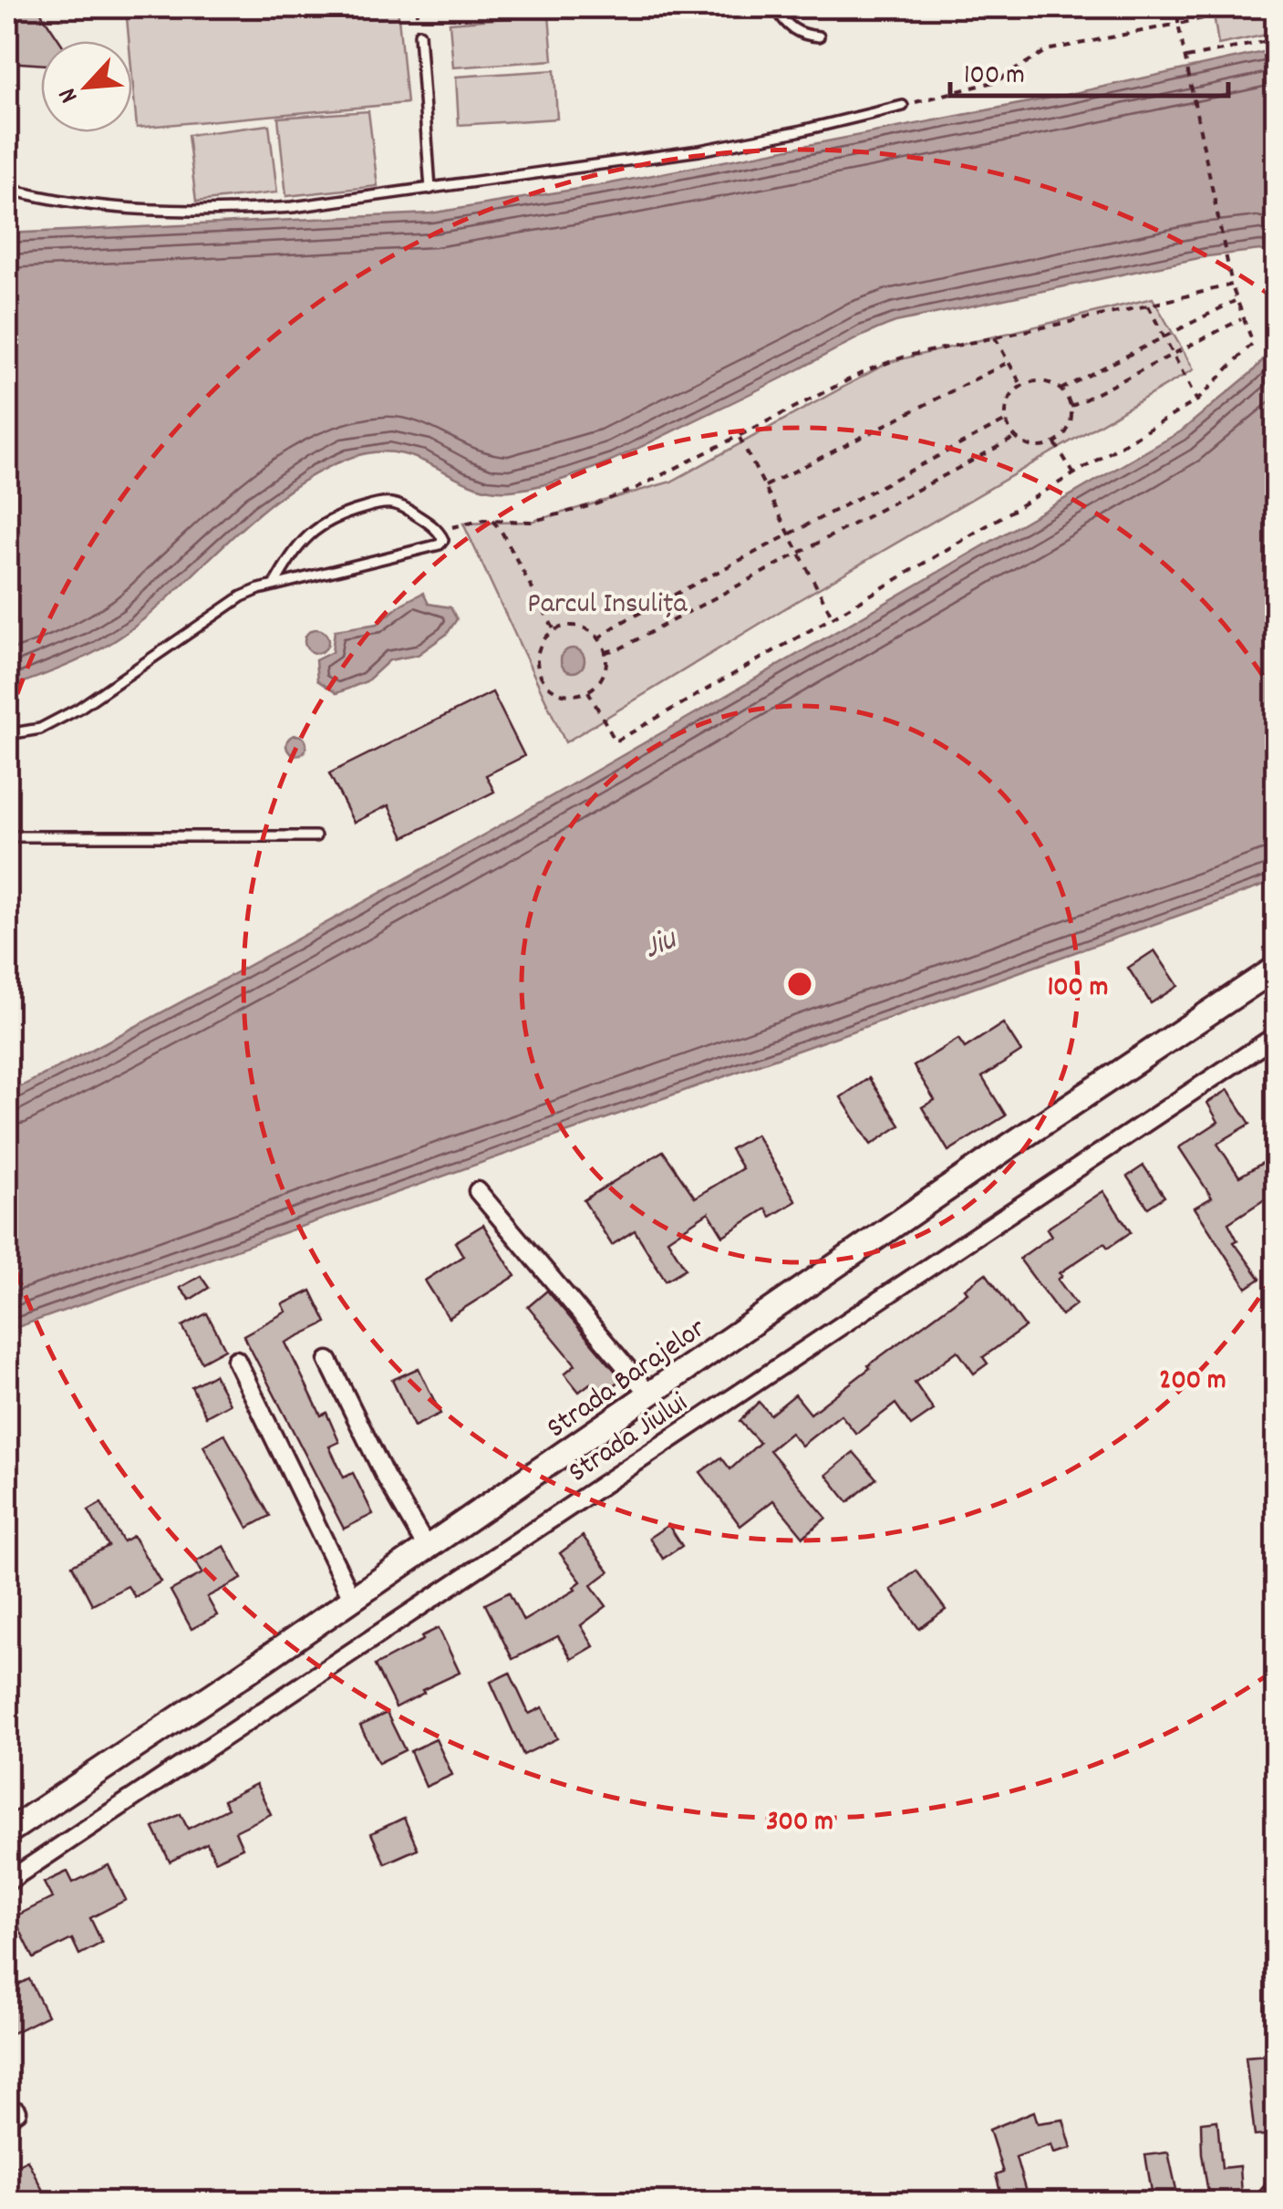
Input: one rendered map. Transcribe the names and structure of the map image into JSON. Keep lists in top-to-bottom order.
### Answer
{
  "streets": {
    "main road": ["Strada Barajelor"],
    "street": ["Strada Jiului"]
  },
  "water": ["Jiu"],
  "parks": ["Parcul Insulița"],
  "scale_bar": "100 m",
  "north": "bottom left",
  "rings": ["100 m", "200 m", "300 m"]
}
